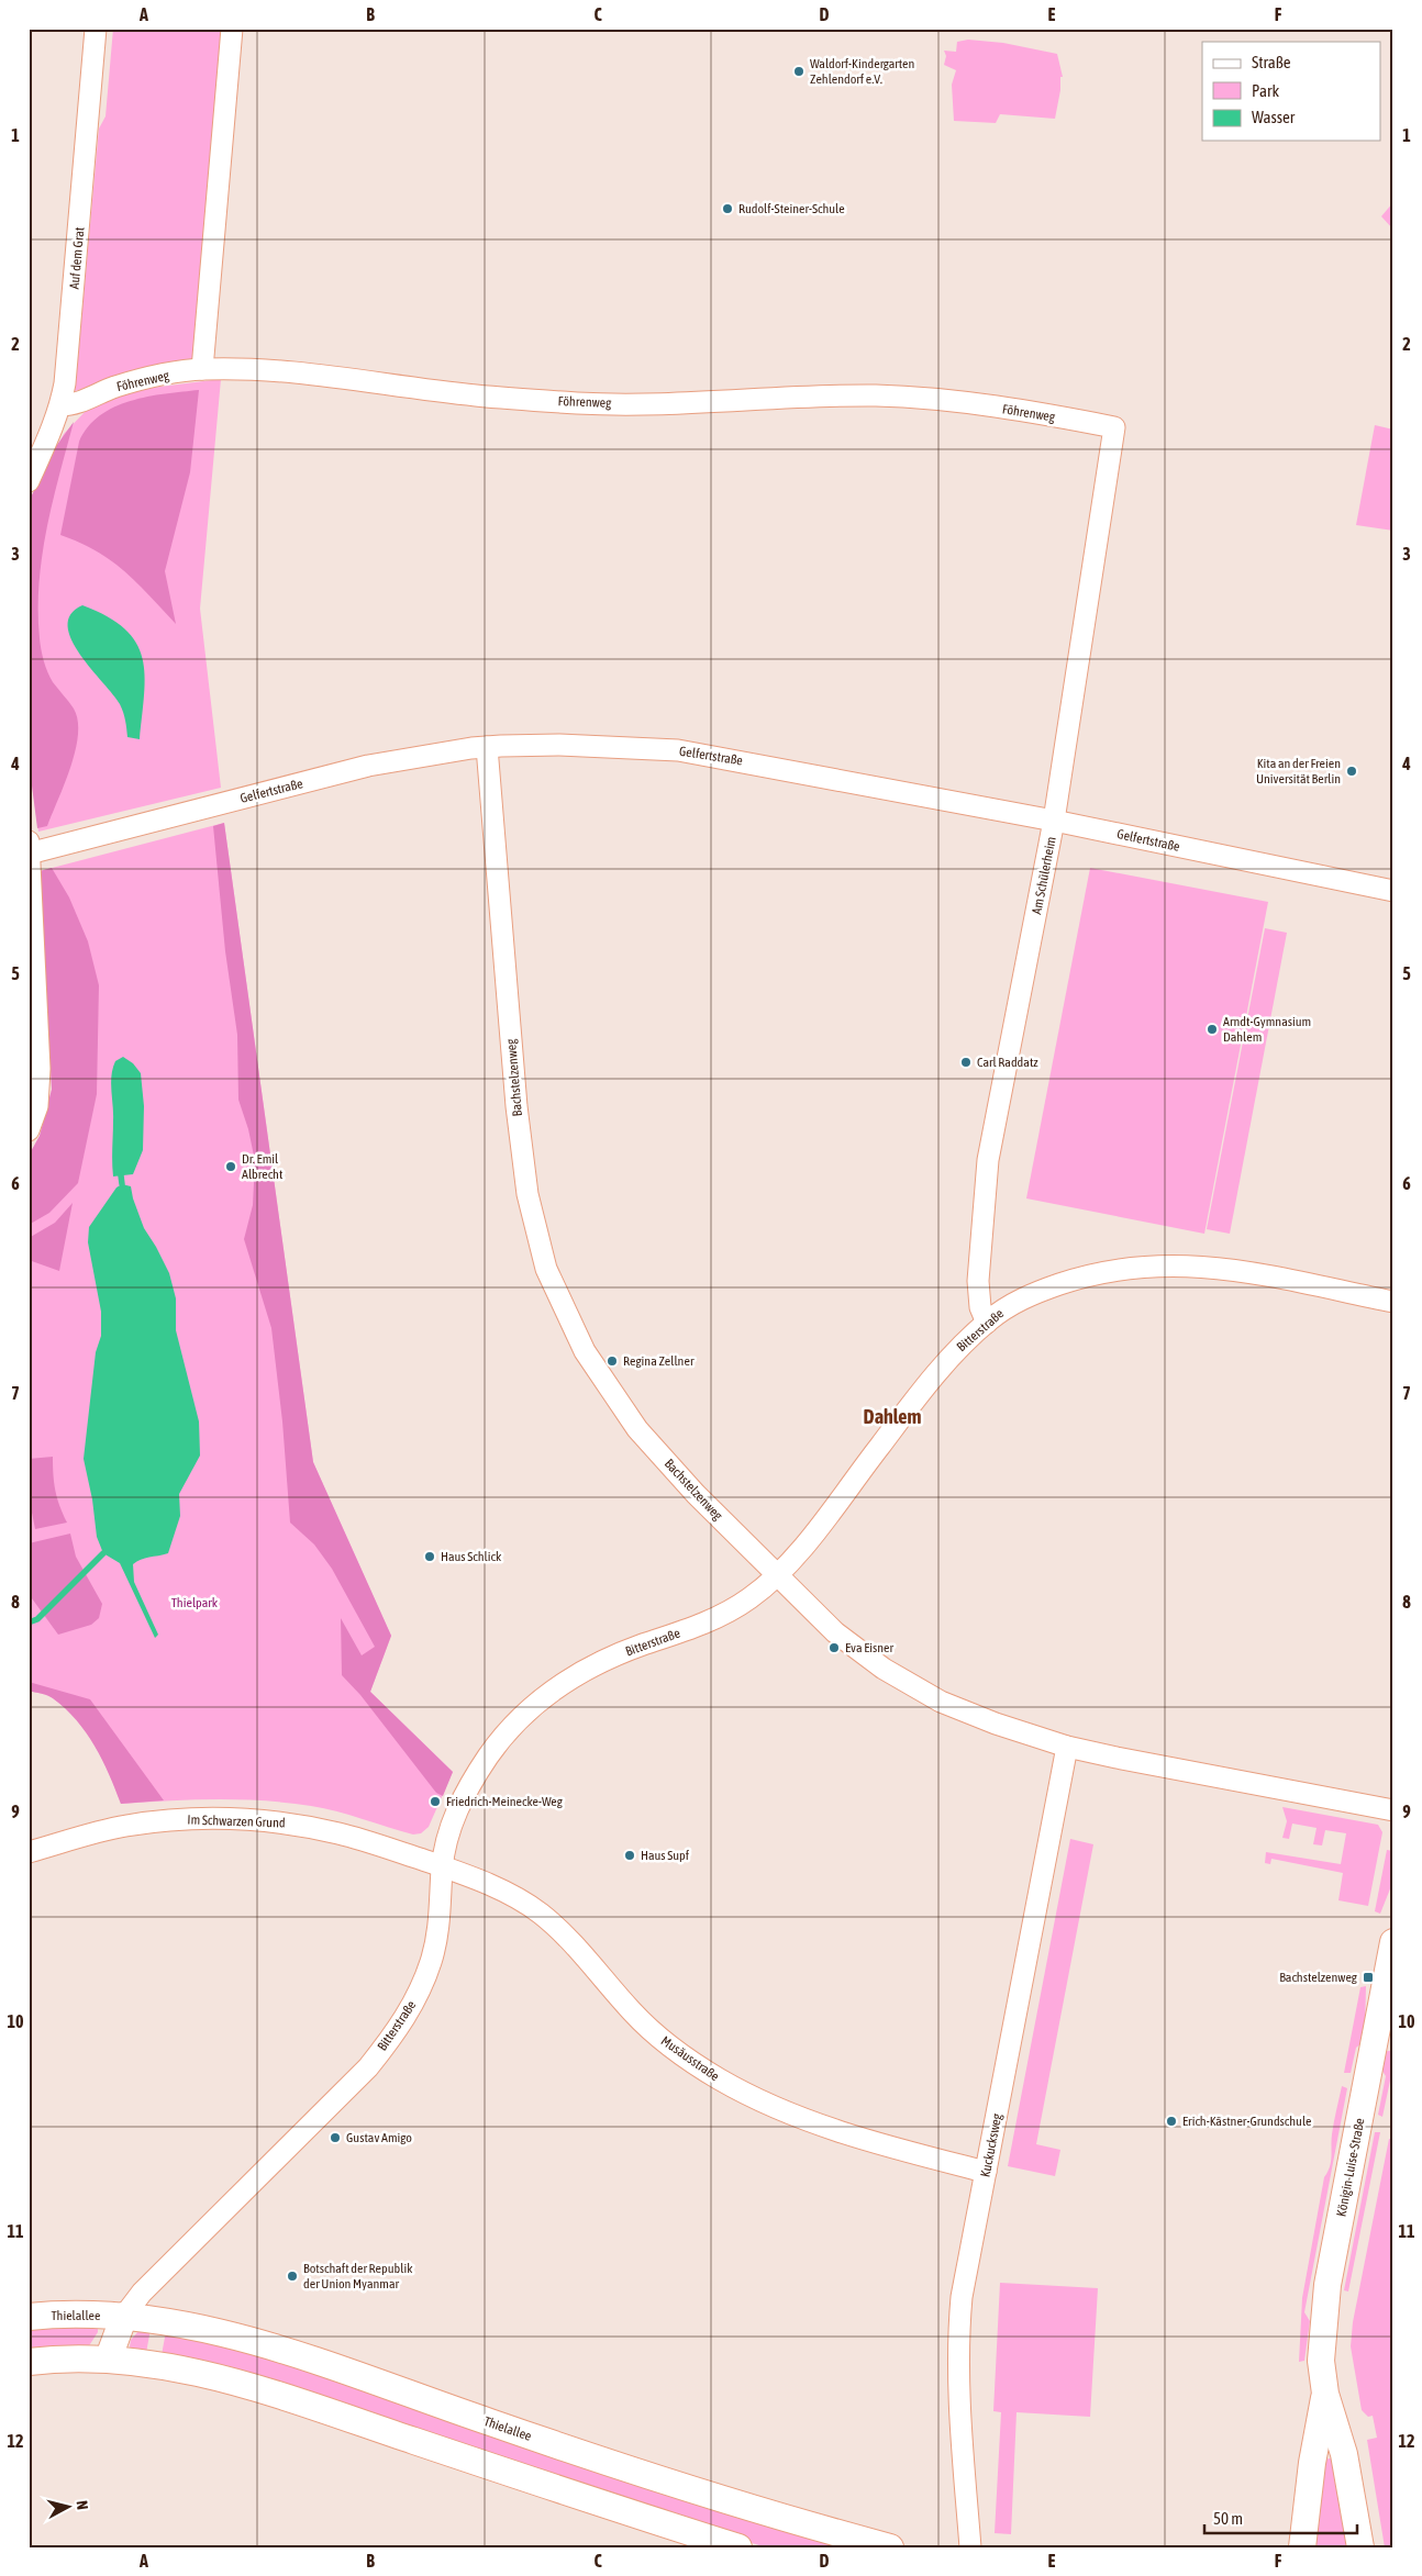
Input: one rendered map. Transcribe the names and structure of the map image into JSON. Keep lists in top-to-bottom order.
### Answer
{
  "streets": {
    "main road": ["Königin-Luise-Straße", "Thielallee"],
    "street": [
      "Auf dem Grat",
      "Föhrenweg",
      "Gelfertstraße",
      "Am Schülerheim",
      "Bachstelzenweg",
      "Bitterstraße",
      "Im Schwarzen Grund",
      "Musäusstraße",
      "Kuckucksweg"
    ]
  },
  "crossings": [
    ["Auf dem Grat", "Föhrenweg"],
    ["Föhrenweg", "Am Schülerheim"],
    ["Gelfertstraße", "Am Schülerheim"],
    ["Gelfertstraße", "Bachstelzenweg"],
    ["Am Schülerheim", "Bitterstraße"],
    ["Bachstelzenweg", "Bitterstraße"],
    ["Bachstelzenweg", "Kuckucksweg"],
    ["Bitterstraße", "Im Schwarzen Grund"],
    ["Bitterstraße", "Musäusstraße"],
    ["Bitterstraße", "Thielallee"],
    ["Im Schwarzen Grund", "Musäusstraße"],
    ["Musäusstraße", "Kuckucksweg"]
  ],
  "districts": ["Dahlem"],
  "parks": ["Thielpark"],
  "places": {
    "other": [
      "Waldorf-Kindergarten Zehlendorf e.V.",
      "Rudolf-Steiner-Schule",
      "Kita an der Freien Universität Berlin",
      "Arndt-Gymnasium Dahlem",
      "Carl Raddatz",
      "Dr. Emil Albrecht",
      "Regina Zellner",
      "Haus Schlick",
      "Eva Eisner",
      "Friedrich-Meinecke-Weg",
      "Haus Supf",
      "Erich-Kästner-Grundschule",
      "Gustav Amigo",
      "Botschaft der Republik der Union Myanmar"
    ],
    "transit": ["Bachstelzenweg"]
  },
  "legend": ["Straße", "Park", "Wasser"],
  "scale_bar": "50 m",
  "north": "right",
  "grid": {
    "columns": [
      "A",
      "B",
      "C",
      "D",
      "E",
      "F"
    ],
    "rows": [
      "1",
      "2",
      "3",
      "4",
      "5",
      "6",
      "7",
      "8",
      "9",
      "10",
      "11",
      "12"
    ]
  }
}
